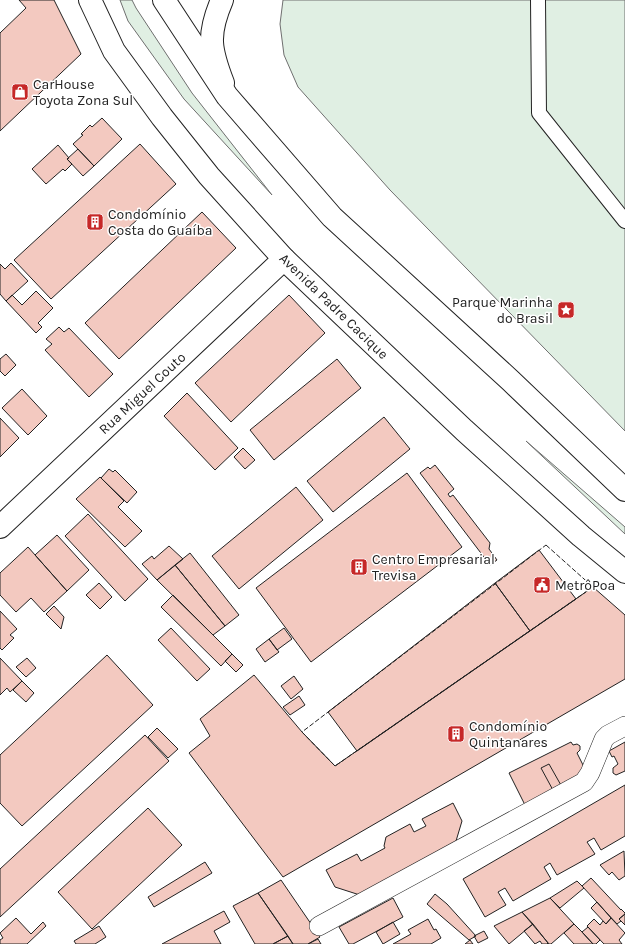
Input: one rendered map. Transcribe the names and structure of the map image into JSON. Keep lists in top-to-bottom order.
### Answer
{
  "streets": {
    "main road": ["Avenida Padre Cacique", "Rua Miguel Couto"]
  },
  "crossings": [
    ["Avenida Padre Cacique", "Rua Miguel Couto"]
  ],
  "places": {
    "shop": ["CarHouse Toyota Zona Sul"],
    "building": ["Condomínio Costa do Guaíba", "Centro Empresarial Trevisa", "Condomínio Quintanares"],
    "place": ["Parque Marinha do Brasil"],
    "public building": ["MetrôPoa"]
  }
}
